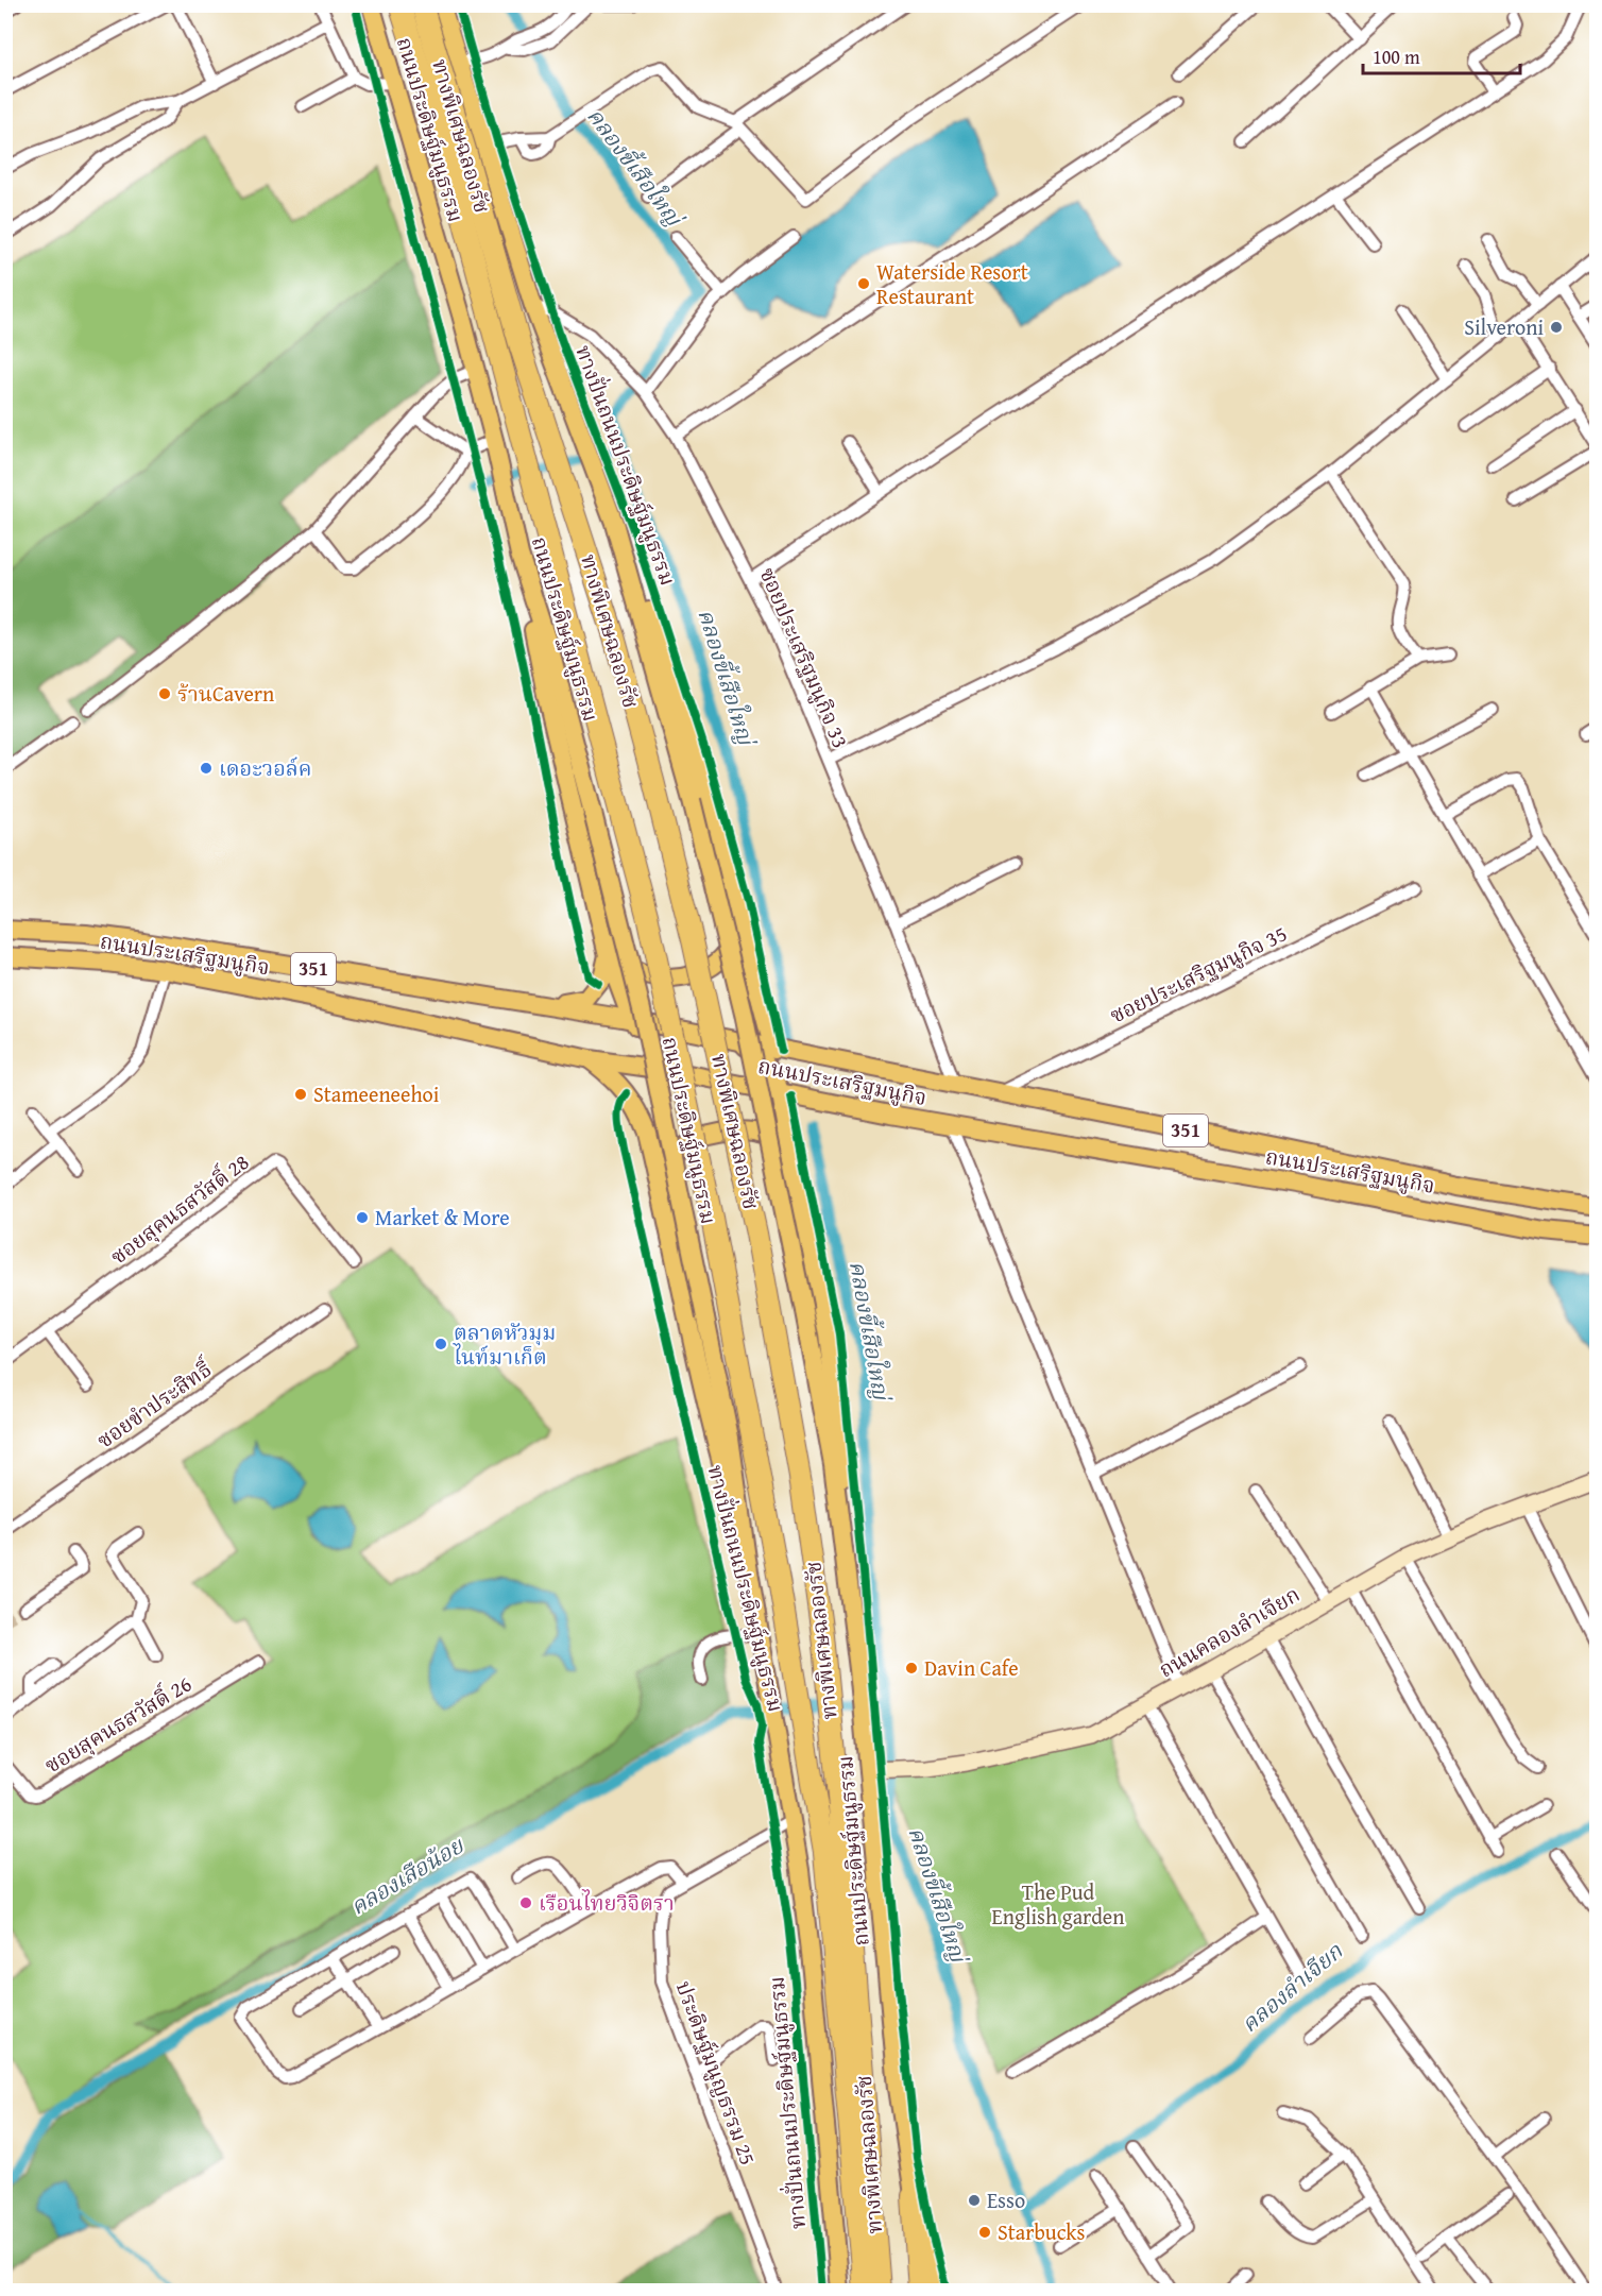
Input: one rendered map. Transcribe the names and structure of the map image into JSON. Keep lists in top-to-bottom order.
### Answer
{
  "streets": {
    "highway": ["ทางพิเศษฉลองรัช"],
    "main road": ["ถนนประดิษฐ์มนูธรรม", "ถนนประเสริฐมนูกิจ", "351"],
    "street": [
      "ซอยประเสริฐมนูกิจ 33",
      "ซอยประเสริฐมนูกิจ 35",
      "ซอยสุคนธสวัสดิ์ 28",
      "ซอยขำประสิทธิ์",
      "ถนนคลองลำเจียก",
      "ซอยสุคนธสวัสดิ์ 26",
      "ประดิษฐ์มนูญธรรม 25"
    ],
    "cycle path": ["ทางปั่นถนนประดิษฐ์มนูธรรม"]
  },
  "crossings": [
    ["ถนนประดิษฐ์มนูธรรม", "ซอยประเสริฐมนูกิจ 33"],
    ["ถนนประดิษฐ์มนูธรรม", "ถนนคลองลำเจียก"],
    ["ถนนประดิษฐ์มนูธรรม", "ประดิษฐ์มนูญธรรม 25"],
    ["ซอยประเสริฐมนูกิจ 33", "ถนนประเสริฐมนูกิจ"],
    ["ถนนประเสริฐมนูกิจ", "ซอยประเสริฐมนูกิจ 35"]
  ],
  "water": ["คลองขี้เสือใหญ่", "คลองเสือน้อย", "คลองลำเจียก"],
  "parks": ["The Pud English garden"],
  "places": [
    "Waterside Resort Restaurant",
    "Silveroni",
    "ร้านCavern",
    "เดอะวอล์ค",
    "Stameeneehoi",
    "Market & More",
    "ตลาดหัวมุม ไนท์มาเก็ต",
    "Davin Cafe",
    "เรือนไทยวิจิตรา",
    "Esso",
    "Starbucks"
  ],
  "scale_bar": "100 m"
}
